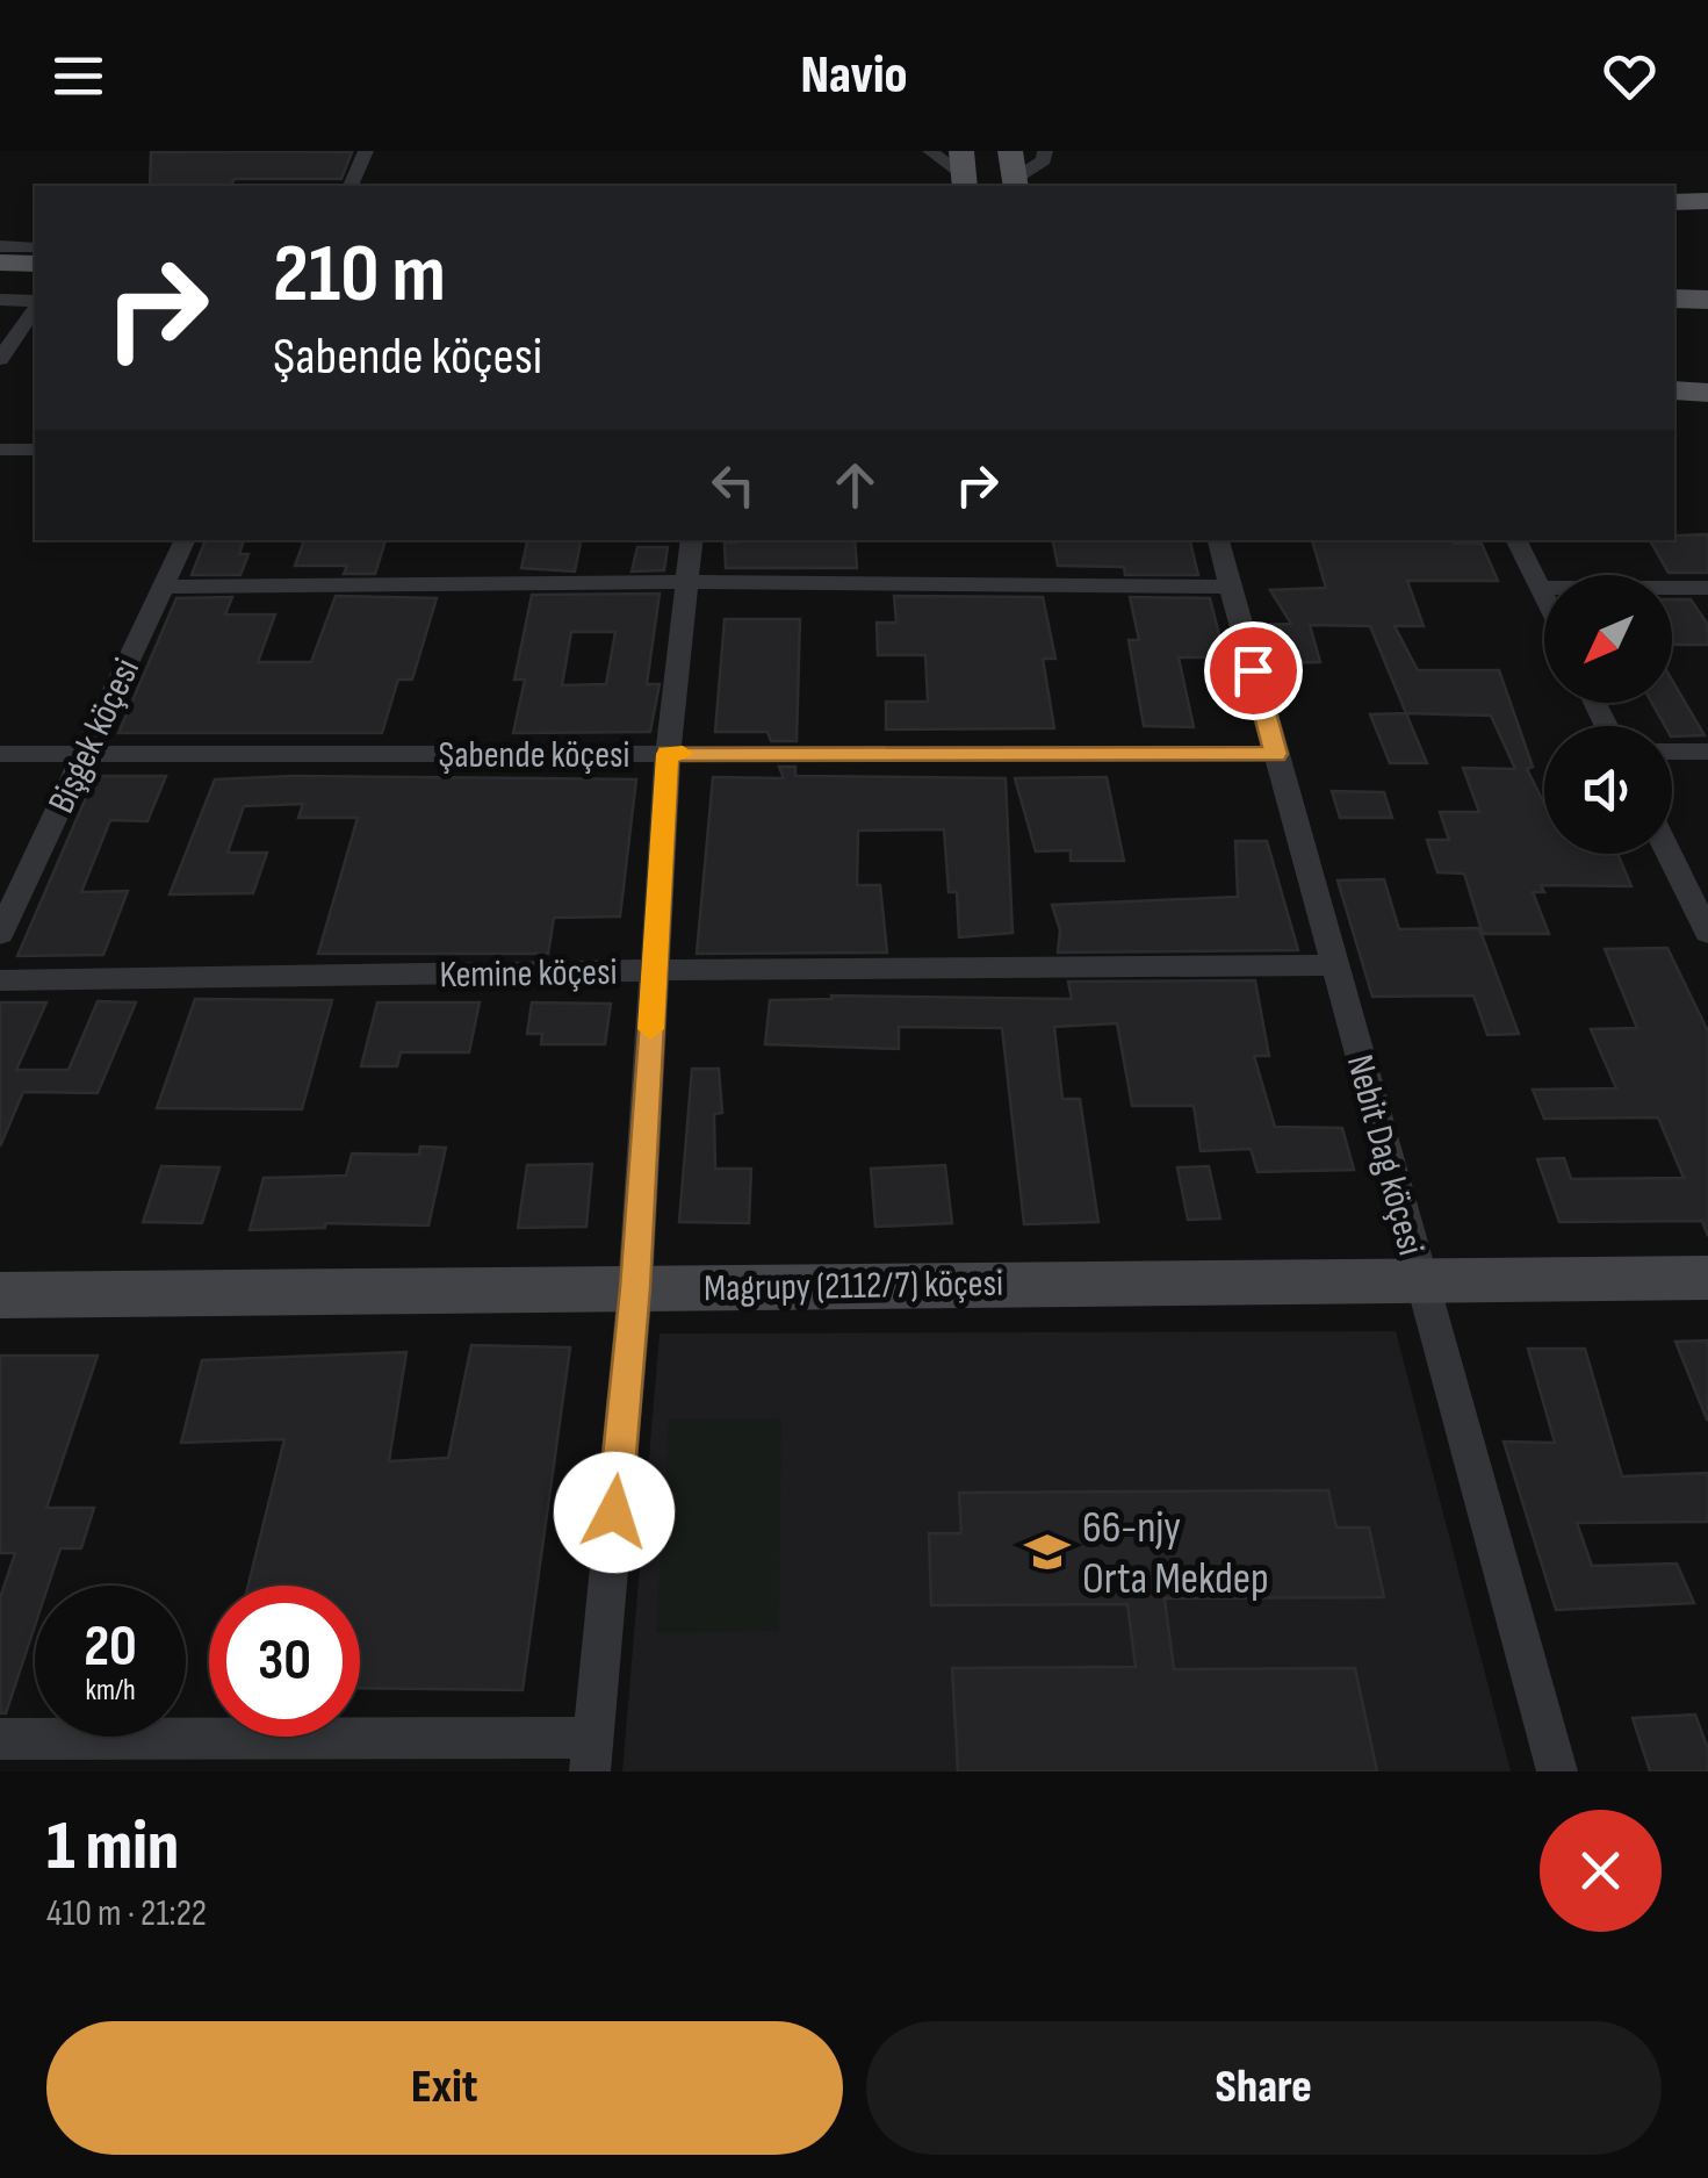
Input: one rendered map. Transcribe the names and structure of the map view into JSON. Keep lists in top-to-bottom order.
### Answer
{
  "streets": {
    "street": [
      "Bişgek köçesi",
      "Şabende köçesi",
      "Kemine köçesi",
      "Nebit Dag köçesi",
      "Magrupy (2112/7) köçesi"
    ]
  },
  "crossings": [
    ["Bişgek köçesi", "Şabende köçesi"],
    ["Şabende köçesi", "Nebit Dag köçesi"],
    ["Kemine köçesi", "Nebit Dag köçesi"],
    ["Nebit Dag köçesi", "Magrupy (2112/7) köçesi"]
  ],
  "places": {
    "school or university": ["66-njy Orta Mekdep"]
  },
  "north": "bottom left",
  "page": {
    "header": "Navio",
    "turn": ["210 m", "Şabende köçesi"],
    "speed": "20 km/h",
    "limit": "30",
    "heading": ["1 min", "410 m · 21:22"],
    "buttons": ["Exit", "Share"]
  }
}
